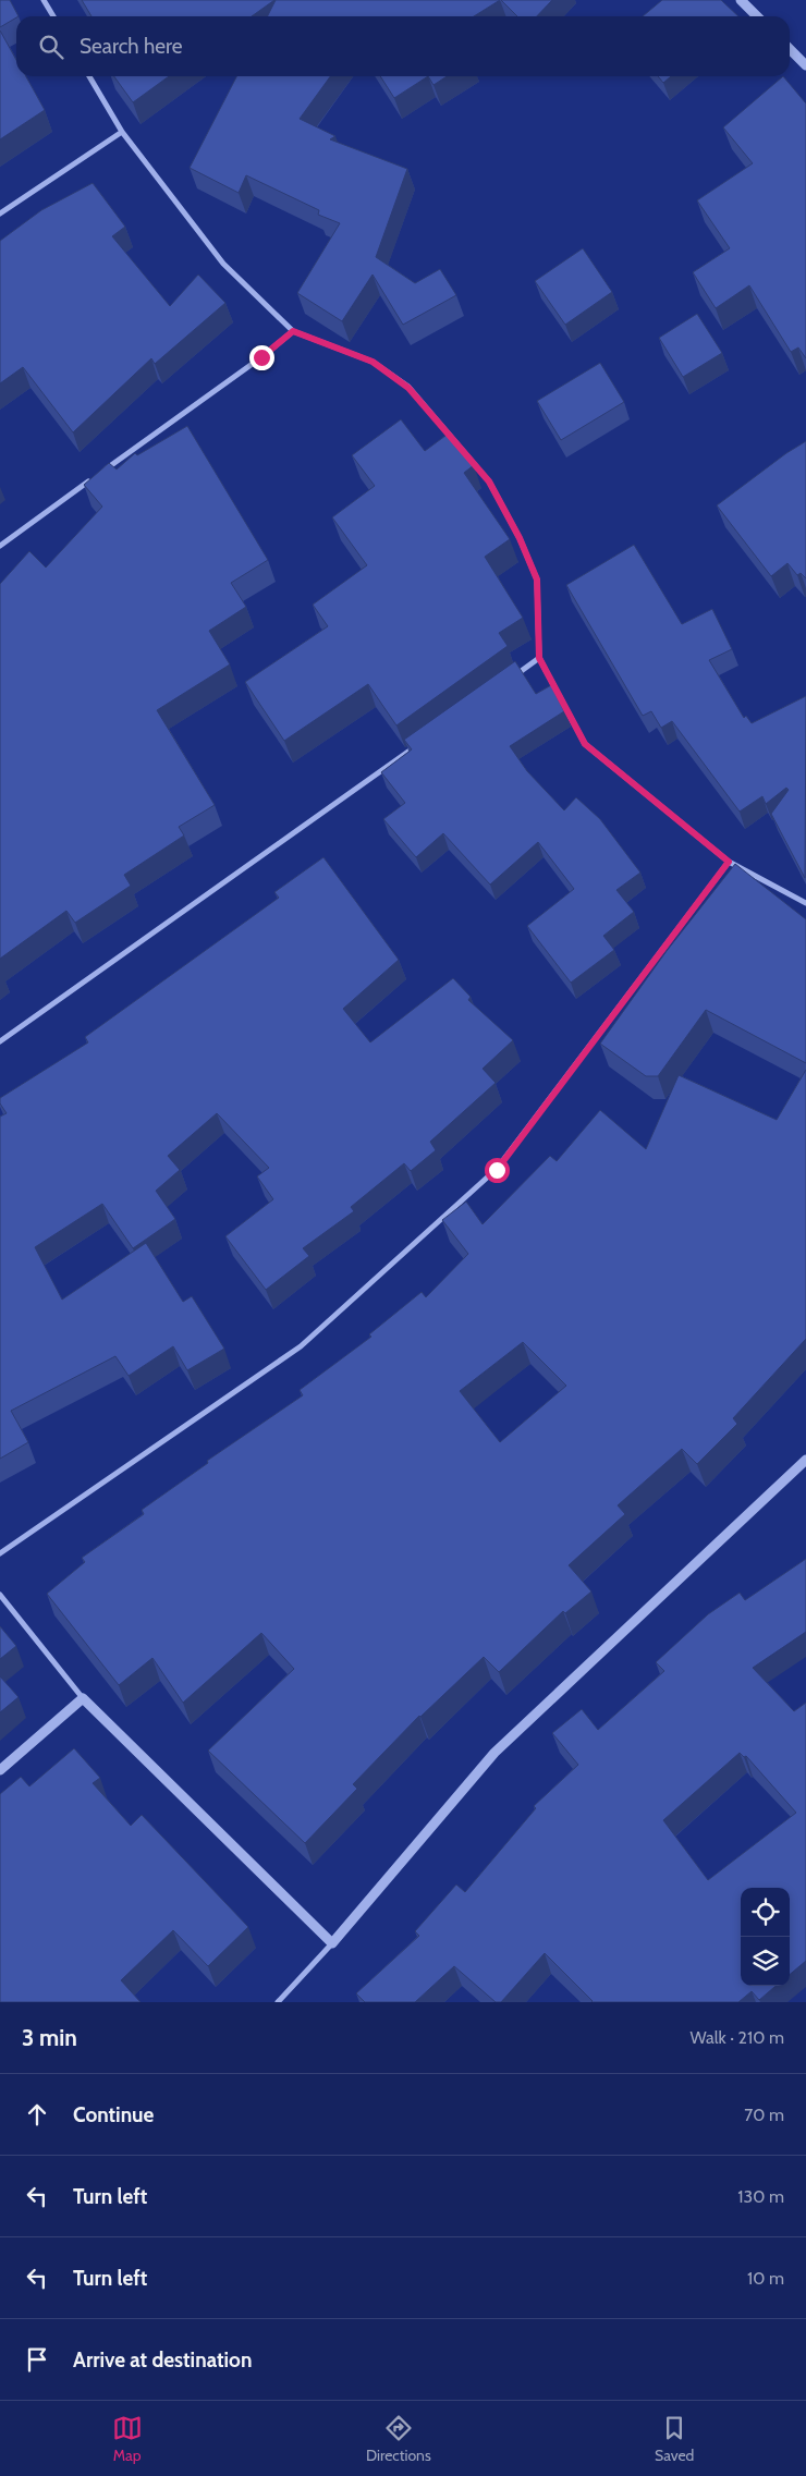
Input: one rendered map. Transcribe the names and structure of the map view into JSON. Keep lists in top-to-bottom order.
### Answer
{
  "page": {
    "search": "Search here",
    "heading": ["3 min", "Walk · 210 m"],
    "list": [
      ["Continue", "70 m"],
      ["Turn left", "130 m"],
      ["Turn left", "10 m"],
      "Arrive at destination"
    ],
    "nav": ["Map", "Directions", "Saved"]
  }
}
